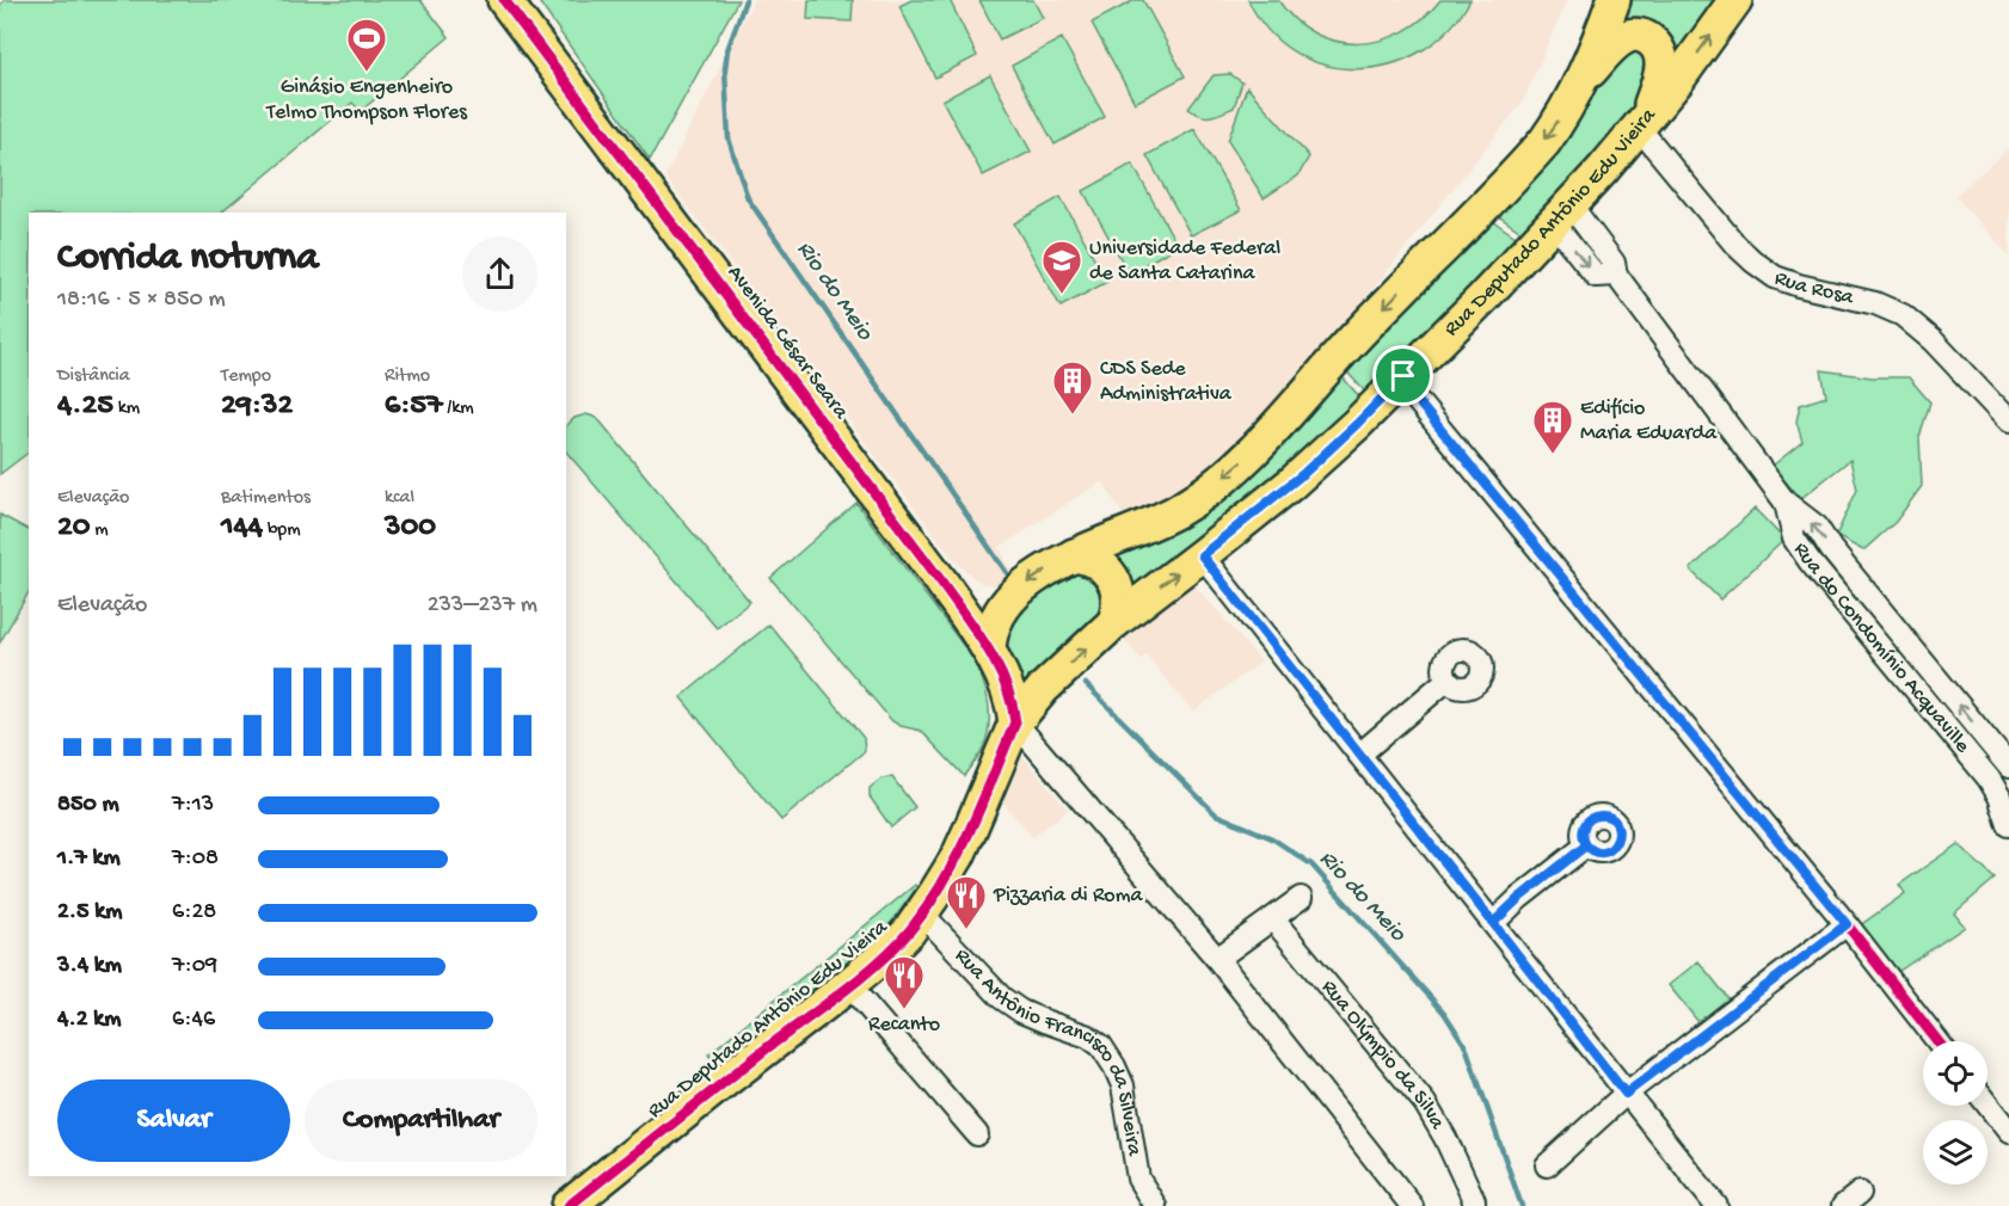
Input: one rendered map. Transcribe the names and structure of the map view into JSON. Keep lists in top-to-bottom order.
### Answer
{
  "streets": {
    "main road": ["Rua Deputado Antônio Edu Vieira", "Avenida César Seara"],
    "street": [
      "Rua Rosa",
      "Rua do Condomínio Acquaville",
      "Rua Olýmpio da Silva",
      "Rua Antônio Francisco da Silveira"
    ]
  },
  "crossings": [
    ["Rua Deputado Antônio Edu Vieira", "Rua Rosa"],
    ["Rua Deputado Antônio Edu Vieira", "Avenida César Seara"],
    ["Rua Deputado Antônio Edu Vieira", "Rua do Condomínio Acquaville"],
    ["Rua Deputado Antônio Edu Vieira", "Rua Antônio Francisco da Silveira"]
  ],
  "water": ["Rio do Meio"],
  "places": {
    "sports": ["Ginásio Engenheiro Telmo Thompson Flores"],
    "school or university": ["Universidade Federal de Santa Catarina"],
    "building": ["CDS Sede Administrativa", "Edifício Maria Eduarda"],
    "restaurant": ["Pizzaria di Roma", "Recanto"]
  },
  "page": {
    "heading": ["Corrida noturna", "18:16 · 5 × 850 m"],
    "stats": [
      ["Distância", "4.25 km"],
      ["Tempo", "29:32"],
      ["Ritmo", "6:57 /km"],
      ["Elevação", "20 m"],
      ["Batimentos", "144 bpm"],
      ["kcal", "300"]
    ],
    "chart": ["Elevação", "233–237 m"],
    "list": [
      {
        "name": "850 m",
        "note": "7:13"
      },
      {
        "name": "1.7 km",
        "note": "7:08"
      },
      {
        "name": "2.5 km",
        "note": "6:28"
      },
      {
        "name": "3.4 km",
        "note": "7:09"
      },
      {
        "name": "4.2 km",
        "note": "6:46"
      }
    ],
    "buttons": ["Salvar", "Compartilhar"]
  }
}
